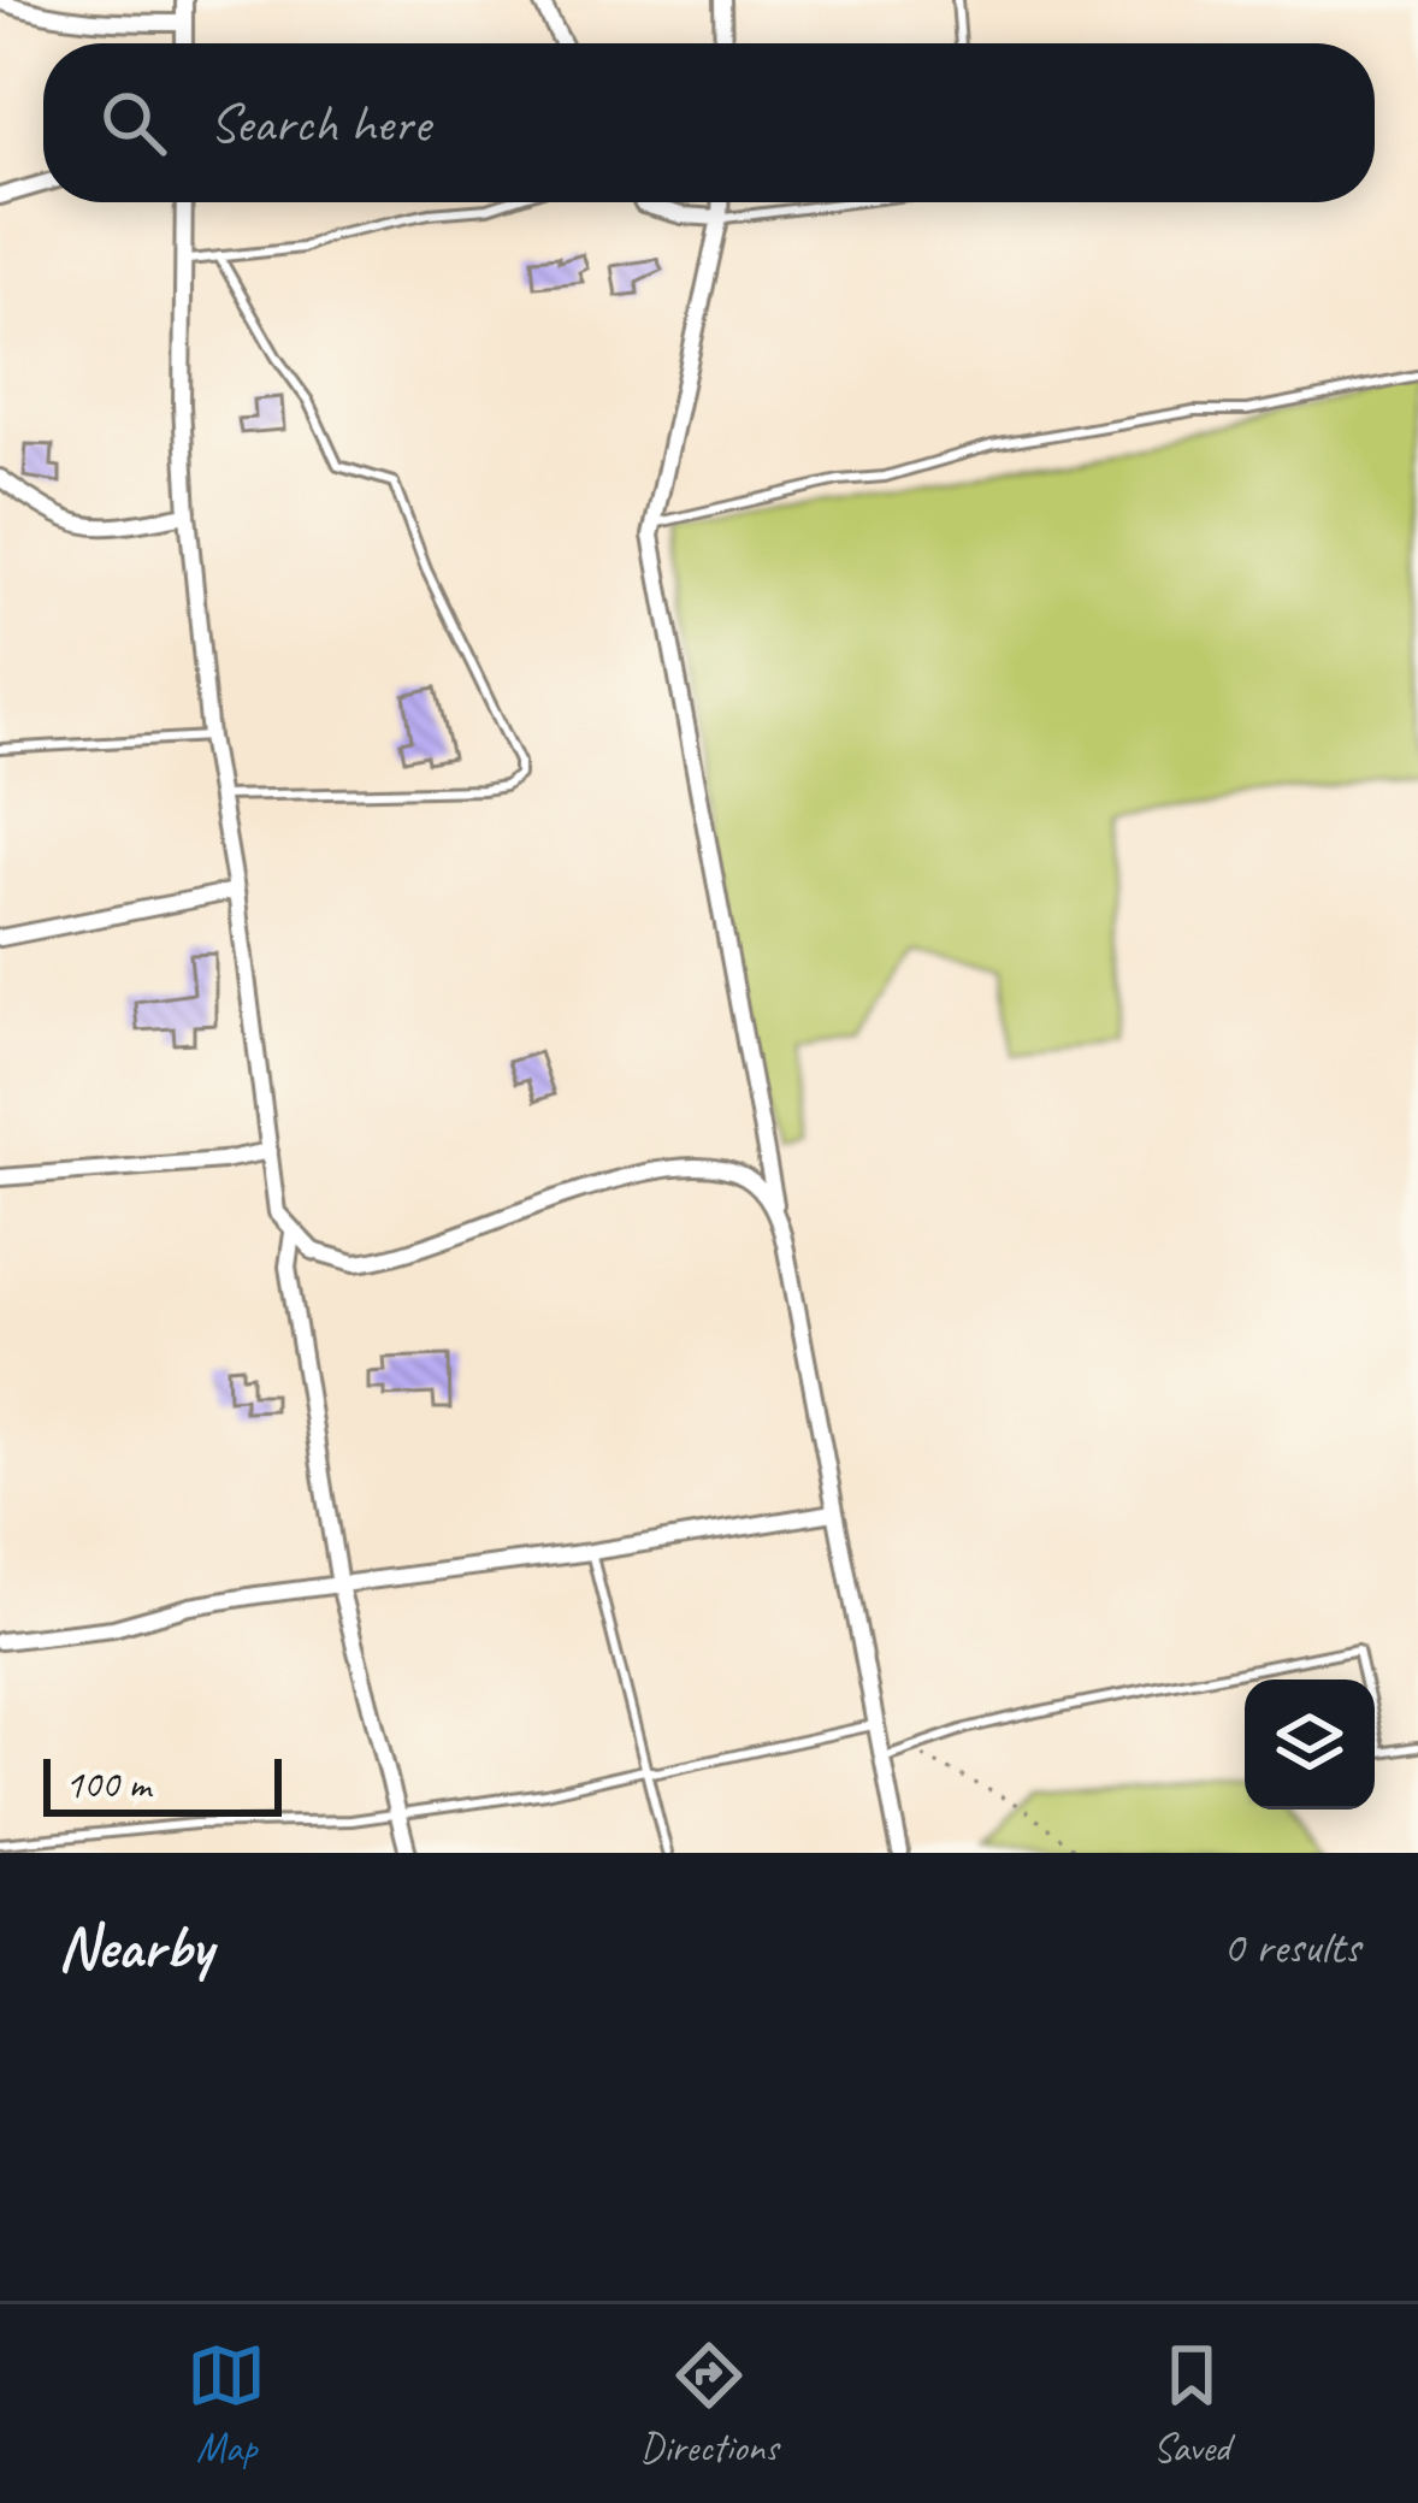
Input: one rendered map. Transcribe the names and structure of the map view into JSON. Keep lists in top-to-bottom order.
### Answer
{
  "scale_bar": "100 m",
  "page": {
    "search": "Search here",
    "scale": "100 m",
    "heading": ["Nearby", "0 results"],
    "nav": ["Map", "Directions", "Saved"]
  }
}
